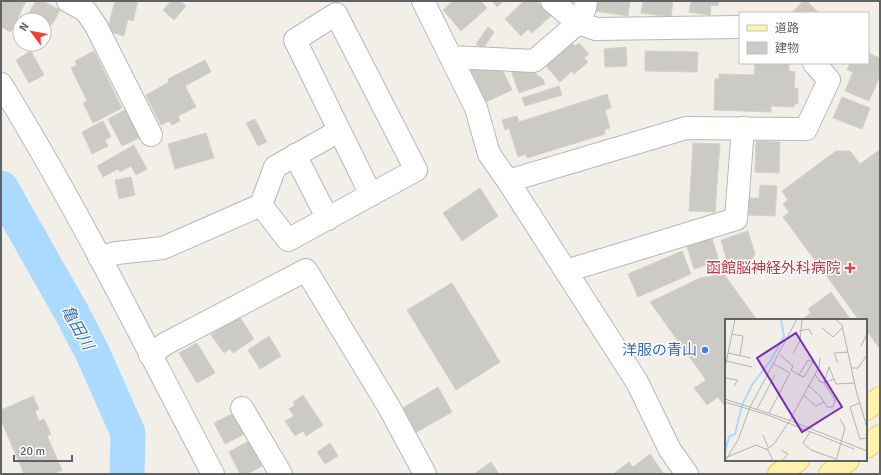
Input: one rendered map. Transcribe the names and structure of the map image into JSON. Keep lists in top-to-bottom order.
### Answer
{
  "water": ["亀田川"],
  "places": {
    "health": ["函館脳神経外科病院"],
    "other": ["洋服の青山"]
  },
  "legend": ["道路", "建物"],
  "scale_bar": "20 m",
  "north": "top left"
}
